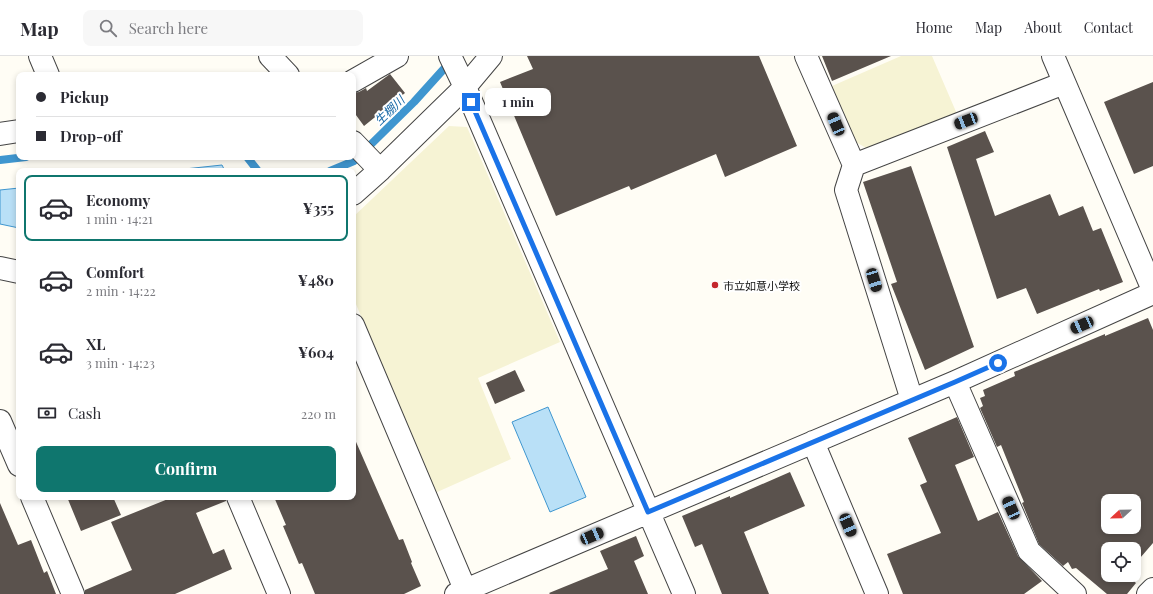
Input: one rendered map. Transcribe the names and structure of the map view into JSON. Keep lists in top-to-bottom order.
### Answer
{
  "water": ["生棚川"],
  "places": ["市立如意小学校"],
  "north": "left",
  "page": {
    "header": "Map",
    "search": "Search here",
    "nav": [
      "Home",
      "Map",
      "About",
      "Contact"
    ],
    "banner": ["Pickup", "Drop-off"],
    "bubble": "1 min",
    "list": [
      {
        "name": "Economy",
        "note": "1 min · 14:21",
        "value": "¥355"
      },
      {
        "name": "Comfort",
        "note": "2 min · 14:22",
        "value": "¥480"
      },
      {
        "name": "XL",
        "note": "3 min · 14:23",
        "value": "¥604"
      }
    ],
    "pay": ["Cash", "220 m"],
    "buttons": "Confirm"
  }
}
